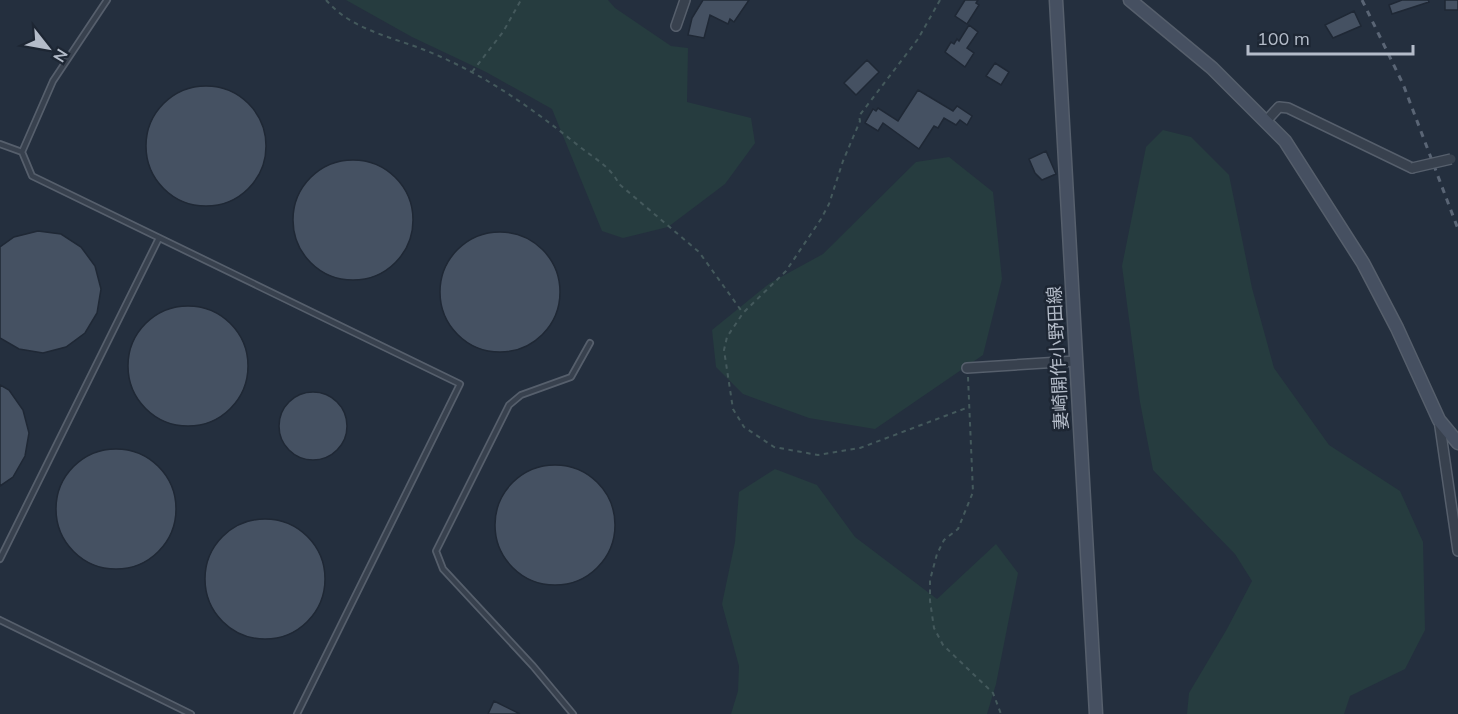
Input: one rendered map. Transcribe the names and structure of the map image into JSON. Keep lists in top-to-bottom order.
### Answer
{
  "streets": {
    "main road": ["妻崎開作小野田線"]
  },
  "scale_bar": "100 m",
  "north": "bottom right"
}
